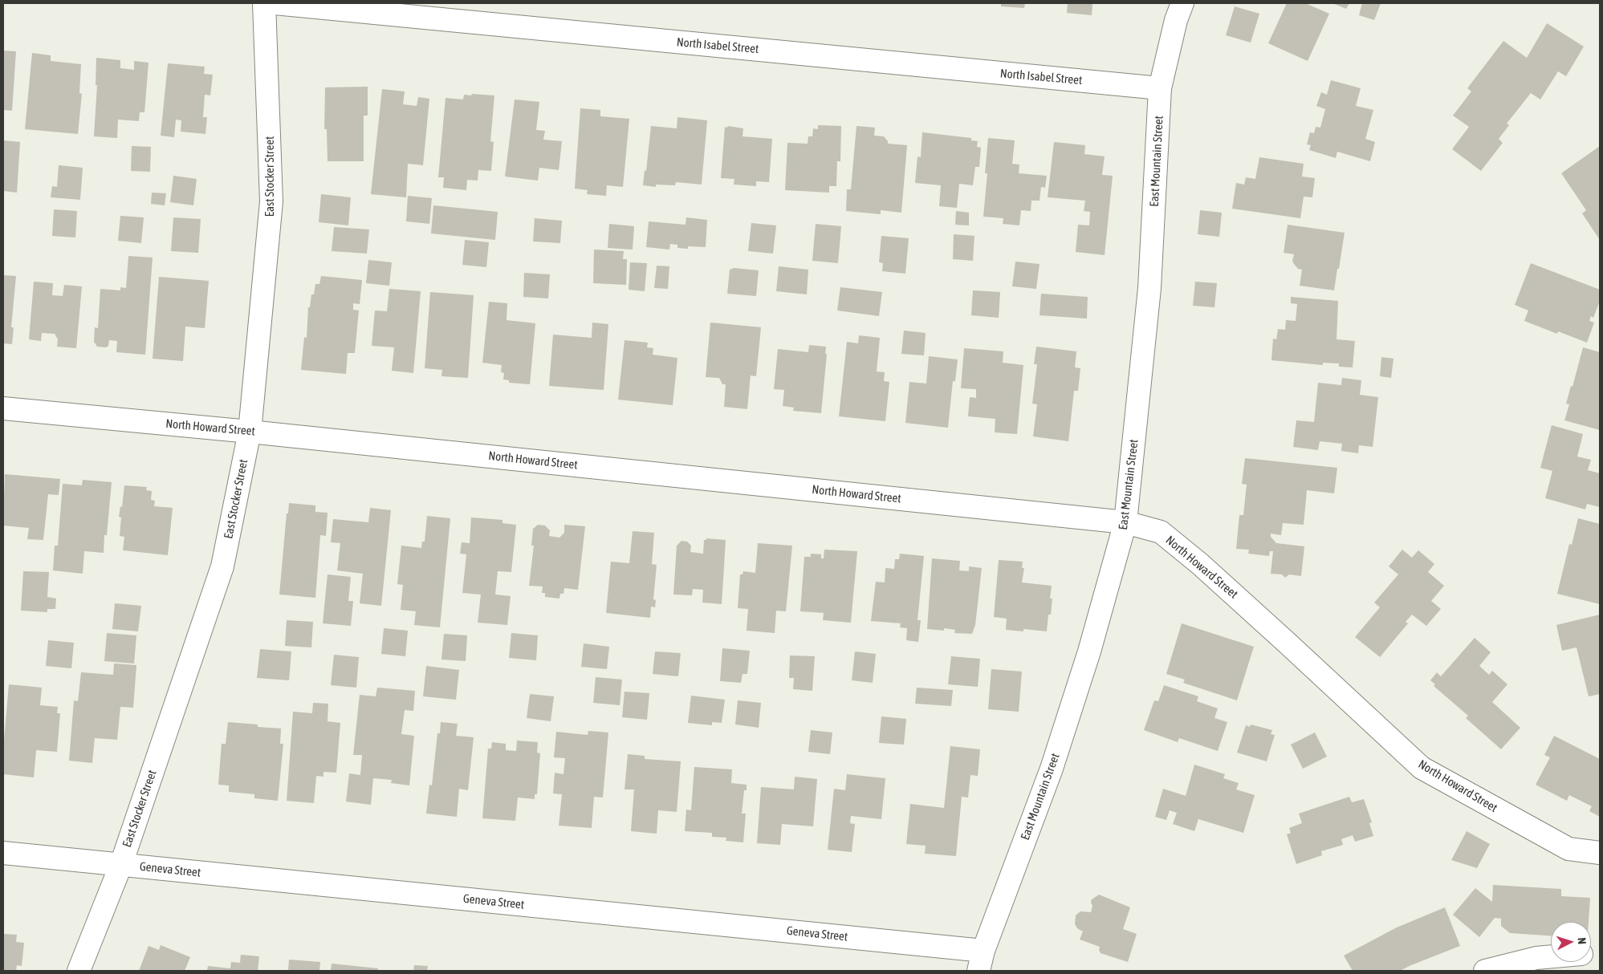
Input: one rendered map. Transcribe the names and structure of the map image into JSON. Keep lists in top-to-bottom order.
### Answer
{
  "streets": {
    "street": [
      "North Isabel Street",
      "East Mountain Street",
      "East Stocker Street",
      "North Howard Street",
      "Geneva Street"
    ]
  },
  "crossings": [
    ["North Isabel Street", "East Mountain Street"],
    ["East Mountain Street", "North Howard Street"],
    ["East Mountain Street", "Geneva Street"],
    ["East Stocker Street", "North Howard Street"],
    ["East Stocker Street", "Geneva Street"]
  ],
  "north": "right"
}
